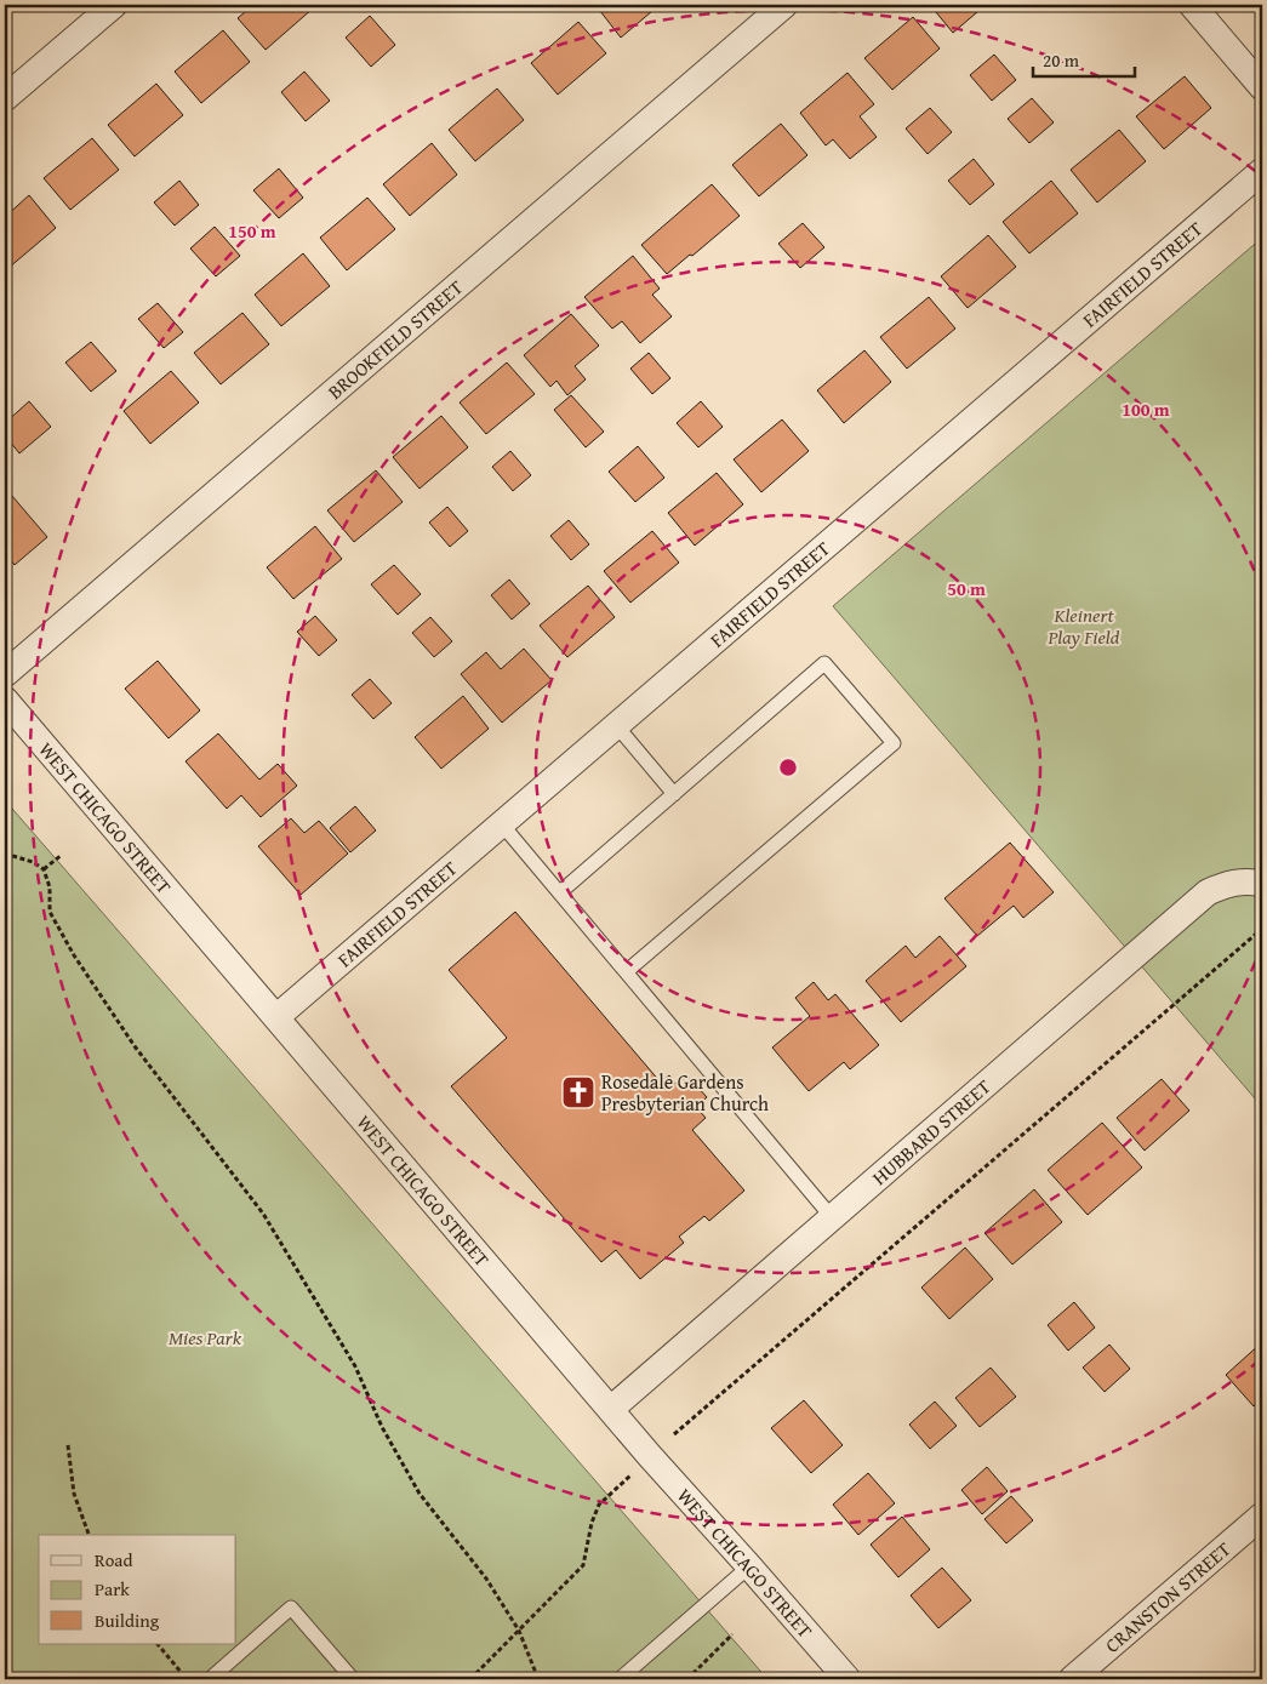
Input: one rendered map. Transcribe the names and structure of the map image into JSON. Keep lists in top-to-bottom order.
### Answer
{
  "streets": {
    "street": [
      "FAIRFIELD STREET",
      "BROOKFIELD STREET",
      "WEST CHICAGO STREET",
      "HUBBARD STREET",
      "CRANSTON STREET"
    ]
  },
  "crossings": [
    ["FAIRFIELD STREET", "WEST CHICAGO STREET"],
    ["WEST CHICAGO STREET", "HUBBARD STREET"]
  ],
  "parks": ["Kleinert Play Field", "Mies Park"],
  "places": {
    "church": ["Rosedale Gardens Presbyterian Church"]
  },
  "legend": ["Road", "Park", "Building"],
  "scale_bar": "20 m",
  "rings": ["150 m", "100 m", "50 m"]
}
